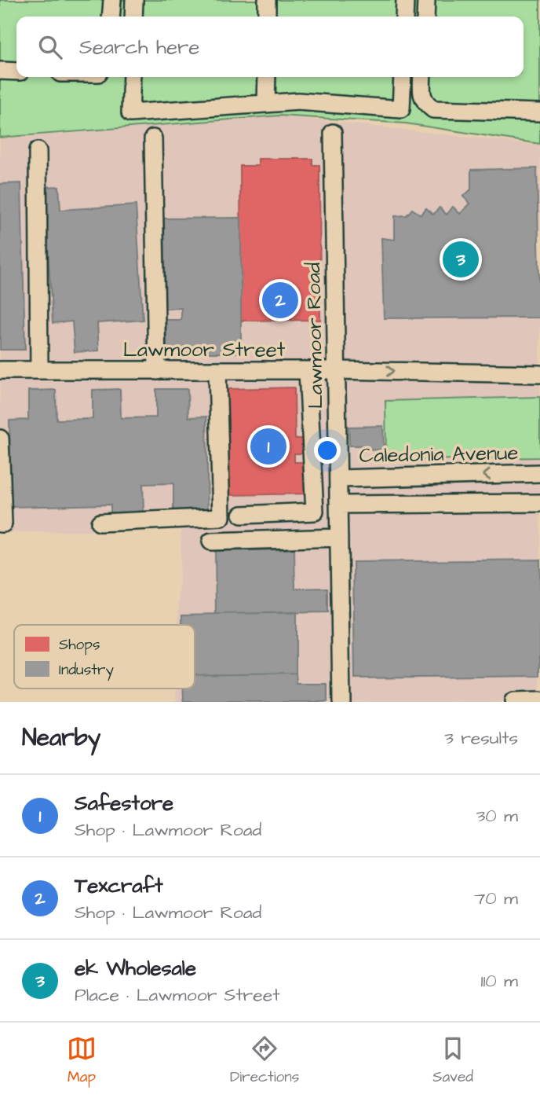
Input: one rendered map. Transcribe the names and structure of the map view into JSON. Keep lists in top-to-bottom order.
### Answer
{
  "streets": {
    "street": ["Lawmoor Road", "Lawmoor Street", "Caledonia Avenue"]
  },
  "crossings": [
    ["Lawmoor Road", "Lawmoor Street"],
    ["Lawmoor Road", "Caledonia Avenue"]
  ],
  "legend": ["Shops", "Industry"],
  "page": {
    "search": "Search here",
    "pins": ["3", "2", "1"],
    "heading": ["Nearby", "3 results"],
    "list": [
      {
        "mark": "1",
        "name": "Safestore",
        "note": "Shop · Lawmoor Road",
        "value": "30 m"
      },
      {
        "mark": "2",
        "name": "Texcraft",
        "note": "Shop · Lawmoor Road",
        "value": "70 m"
      },
      {
        "mark": "3",
        "name": "ek Wholesale",
        "note": "Place · Lawmoor Street",
        "value": "110 m"
      }
    ],
    "nav": ["Map", "Directions", "Saved"]
  }
}
